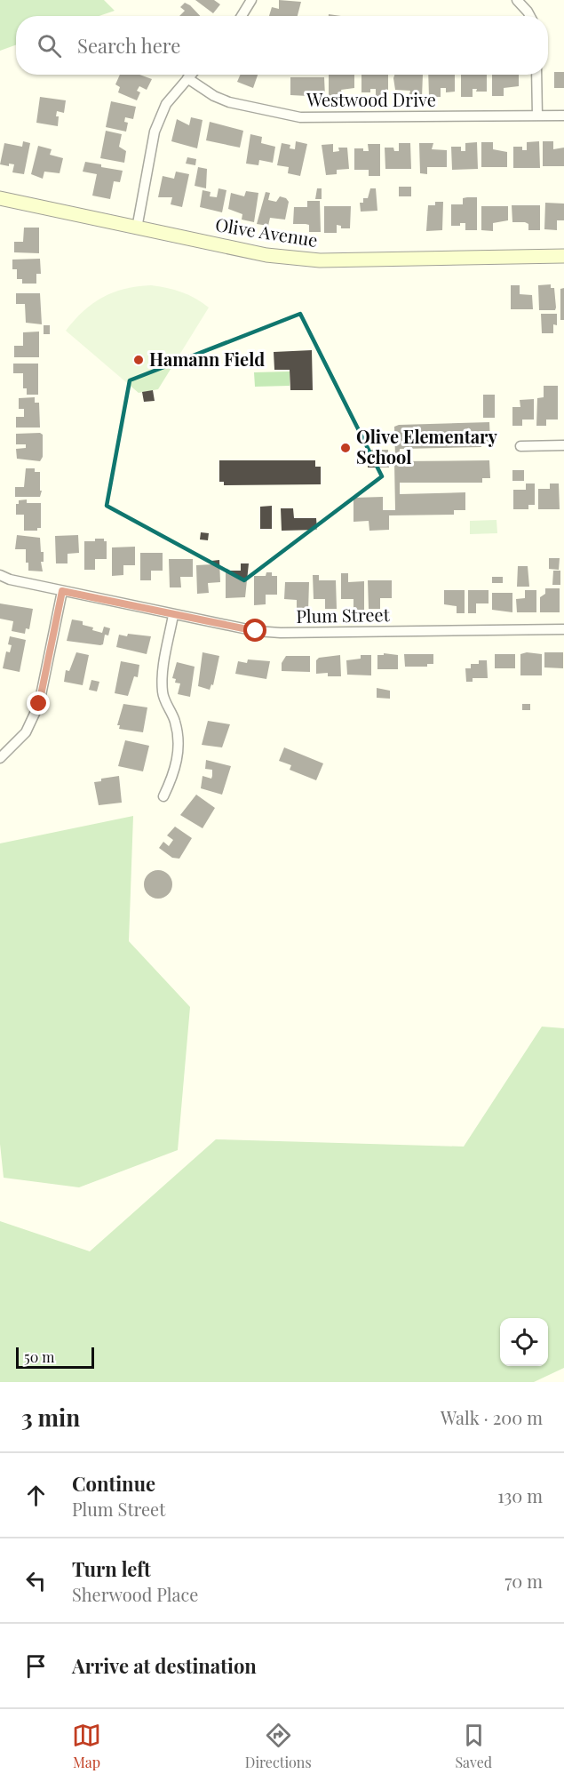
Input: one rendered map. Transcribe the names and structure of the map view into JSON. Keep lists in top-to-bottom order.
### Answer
{
  "streets": {
    "street": ["Westwood Drive", "Olive Avenue", "Plum Street"]
  },
  "places": ["Hamann Field", "Olive Elementary School"],
  "scale_bar": "50 m",
  "page": {
    "search": "Search here",
    "scale": "50 m",
    "heading": ["3 min", "Walk · 200 m"],
    "list": [
      ["Continue", "Plum Street", "130 m"],
      ["Turn left", "Sherwood Place", "70 m"],
      "Arrive at destination"
    ],
    "nav": ["Map", "Directions", "Saved"]
  }
}
